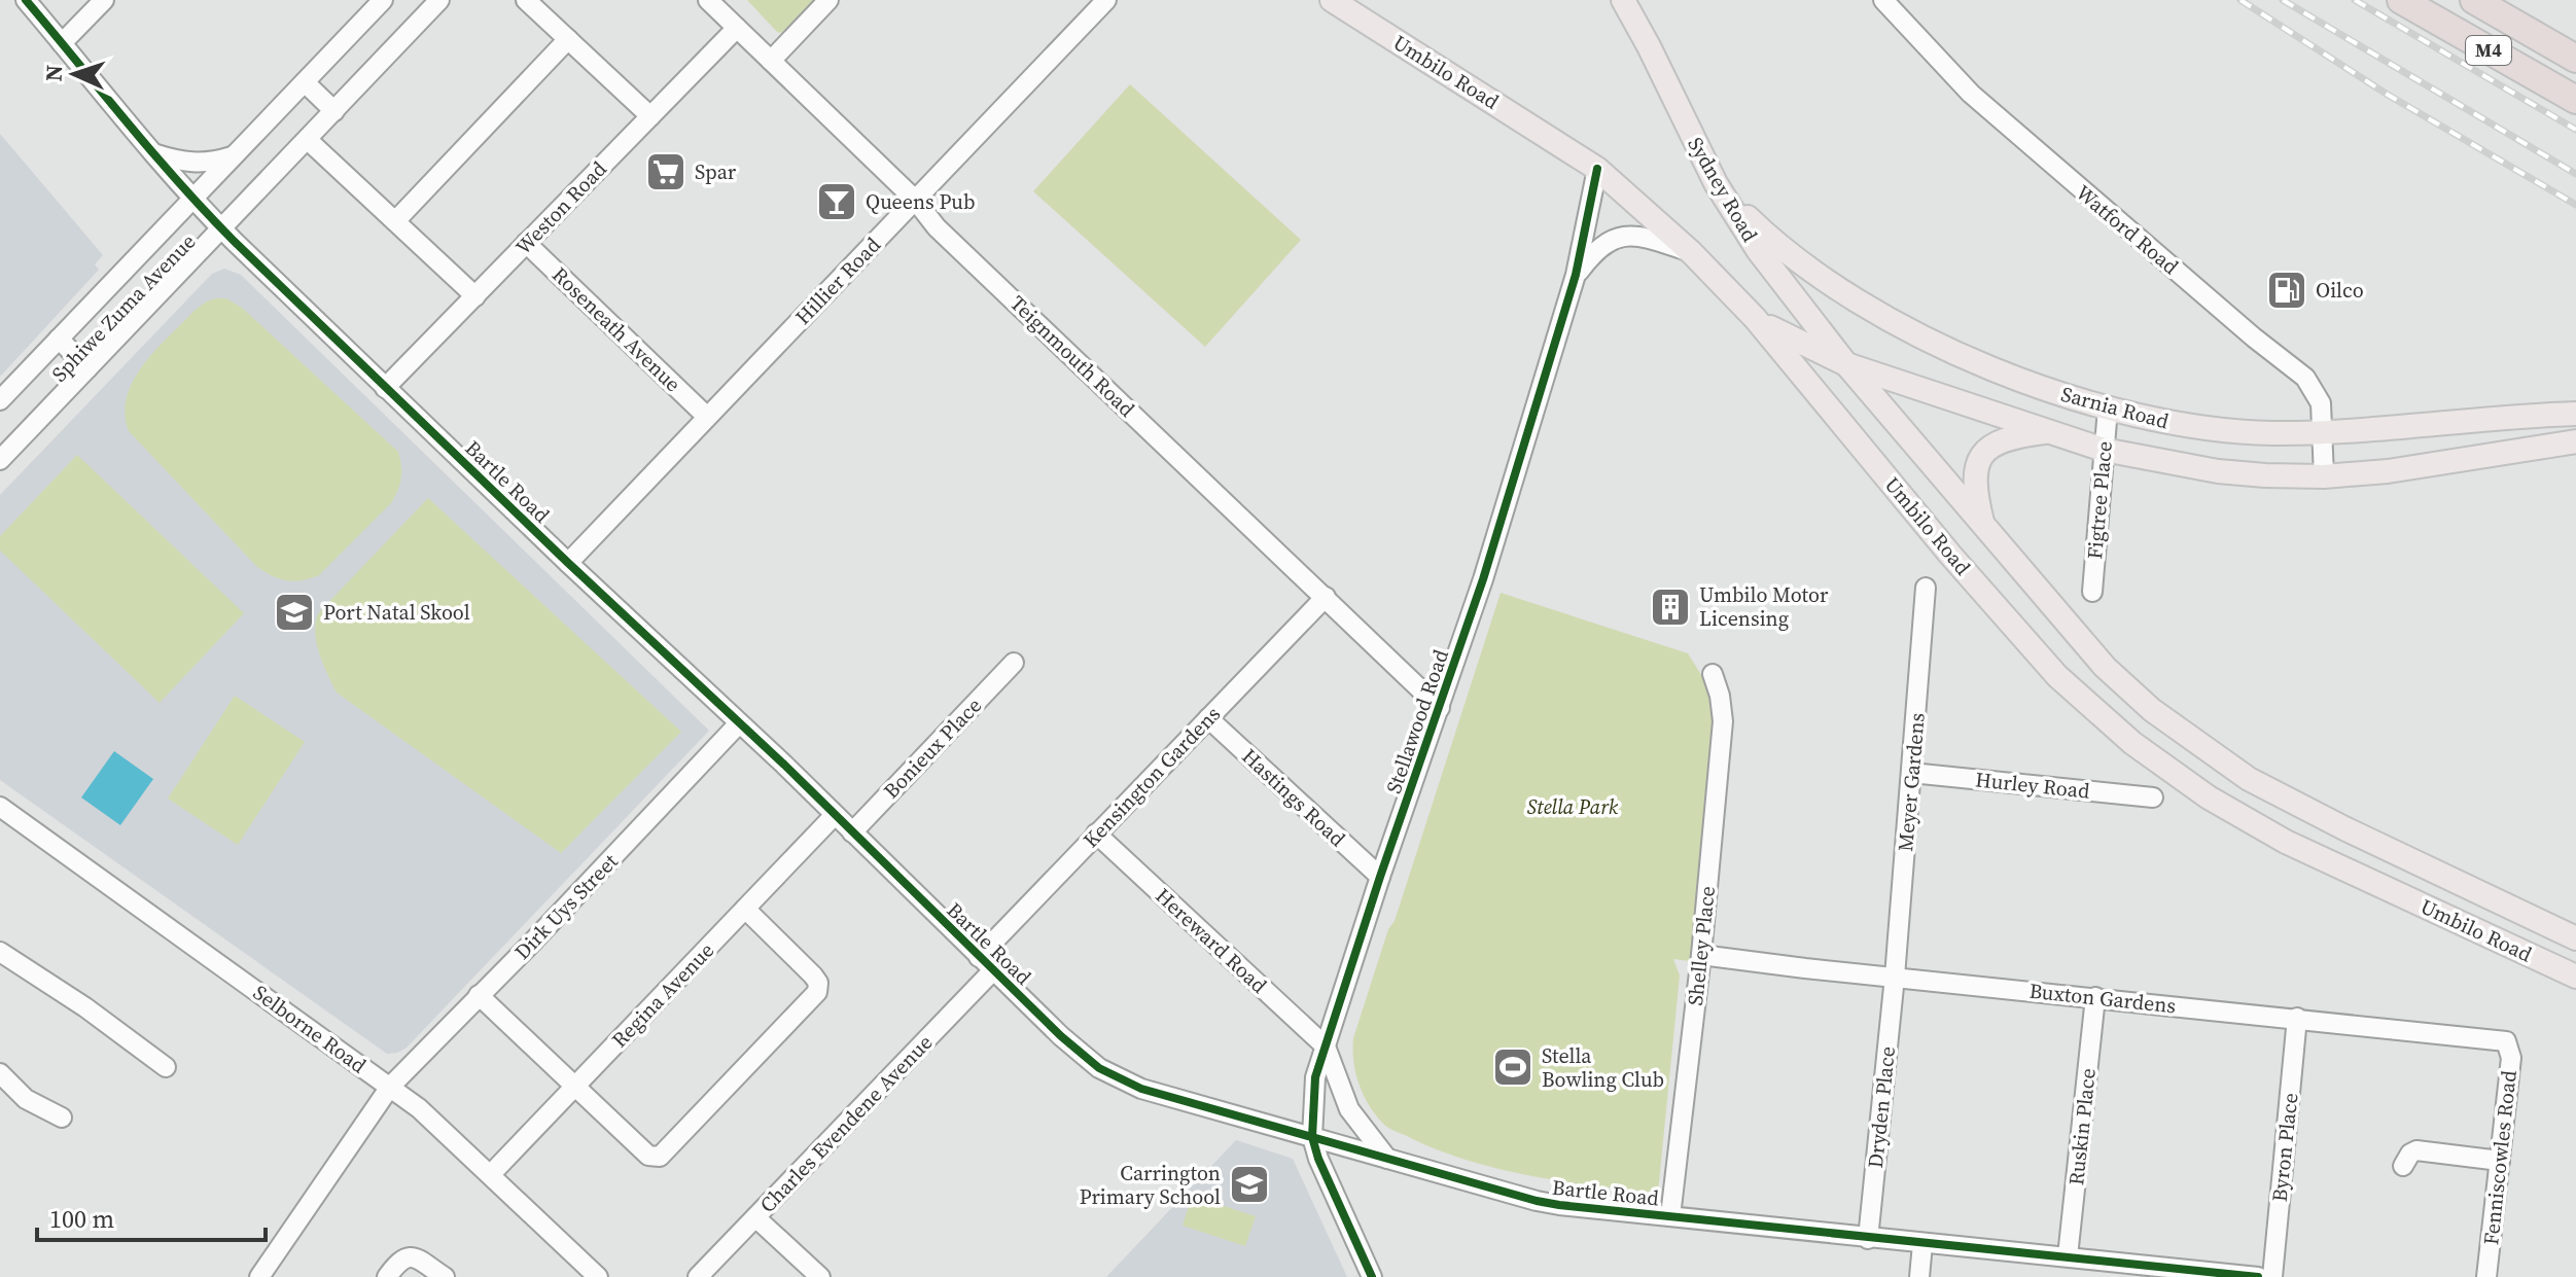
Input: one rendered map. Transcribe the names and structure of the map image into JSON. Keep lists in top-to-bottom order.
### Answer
{
  "streets": {
    "highway": ["M4"],
    "main road": ["Umbilo Road", "Sydney Road", "Sarnia Road"],
    "street": [
      "Weston Road",
      "Watford Road",
      "Hillier Road",
      "Sphiwe Zuma Avenue",
      "Roseneath Avenue",
      "Teignmouth Road",
      "Bartle Road",
      "Figtree Place",
      "Stellawood Road",
      "Bonieux Place",
      "Kensington Gardens",
      "Meyer Gardens",
      "Hurley Road",
      "Hastings Road",
      "Dirk Uys Street",
      "Hereward Road",
      "Shelley Place",
      "Regina Avenue",
      "Buxton Gardens",
      "Selborne Road",
      "Dryden Place",
      "Charles Evendene Avenue",
      "Ruskin Place",
      "Byron Place",
      "Fenniscowles Road"
    ]
  },
  "crossings": [
    ["Umbilo Road", "Sydney Road"],
    ["Umbilo Road", "Sarnia Road"],
    ["Umbilo Road", "Stellawood Road"],
    ["Sydney Road", "Sarnia Road"],
    ["Weston Road", "Roseneath Avenue"],
    ["Weston Road", "Teignmouth Road"],
    ["Weston Road", "Bartle Road"],
    ["Watford Road", "Sarnia Road"],
    ["Hillier Road", "Roseneath Avenue"],
    ["Hillier Road", "Teignmouth Road"],
    ["Hillier Road", "Bartle Road"],
    ["Sphiwe Zuma Avenue", "Bartle Road"],
    ["Teignmouth Road", "Stellawood Road"],
    ["Teignmouth Road", "Kensington Gardens"],
    ["Sarnia Road", "Figtree Place"],
    ["Bartle Road", "Stellawood Road"],
    ["Bartle Road", "Bonieux Place"],
    ["Bartle Road", "Kensington Gardens"],
    ["Bartle Road", "Dirk Uys Street"],
    ["Bartle Road", "Shelley Place"],
    ["Bartle Road", "Regina Avenue"],
    ["Bartle Road", "Dryden Place"],
    ["Bartle Road", "Charles Evendene Avenue"],
    ["Bartle Road", "Ruskin Place"],
    ["Stellawood Road", "Hastings Road"],
    ["Stellawood Road", "Hereward Road"],
    ["Kensington Gardens", "Hastings Road"],
    ["Kensington Gardens", "Hereward Road"],
    ["Meyer Gardens", "Hurley Road"],
    ["Meyer Gardens", "Buxton Gardens"],
    ["Meyer Gardens", "Dryden Place"],
    ["Dirk Uys Street", "Selborne Road"],
    ["Shelley Place", "Buxton Gardens"],
    ["Regina Avenue", "Selborne Road"],
    ["Buxton Gardens", "Dryden Place"],
    ["Buxton Gardens", "Ruskin Place"],
    ["Buxton Gardens", "Byron Place"],
    ["Buxton Gardens", "Fenniscowles Road"]
  ],
  "parks": ["Stella Park"],
  "places": {
    "supermarket": ["Spar"],
    "bar": ["Queens Pub"],
    "fuel station": ["Oilco"],
    "building": ["Umbilo Motor Licensing"],
    "school or university": ["Port Natal Skool", "Carrington Primary School"],
    "sports": ["Stella Bowling Club"]
  },
  "scale_bar": "100 m",
  "north": "left"
}
